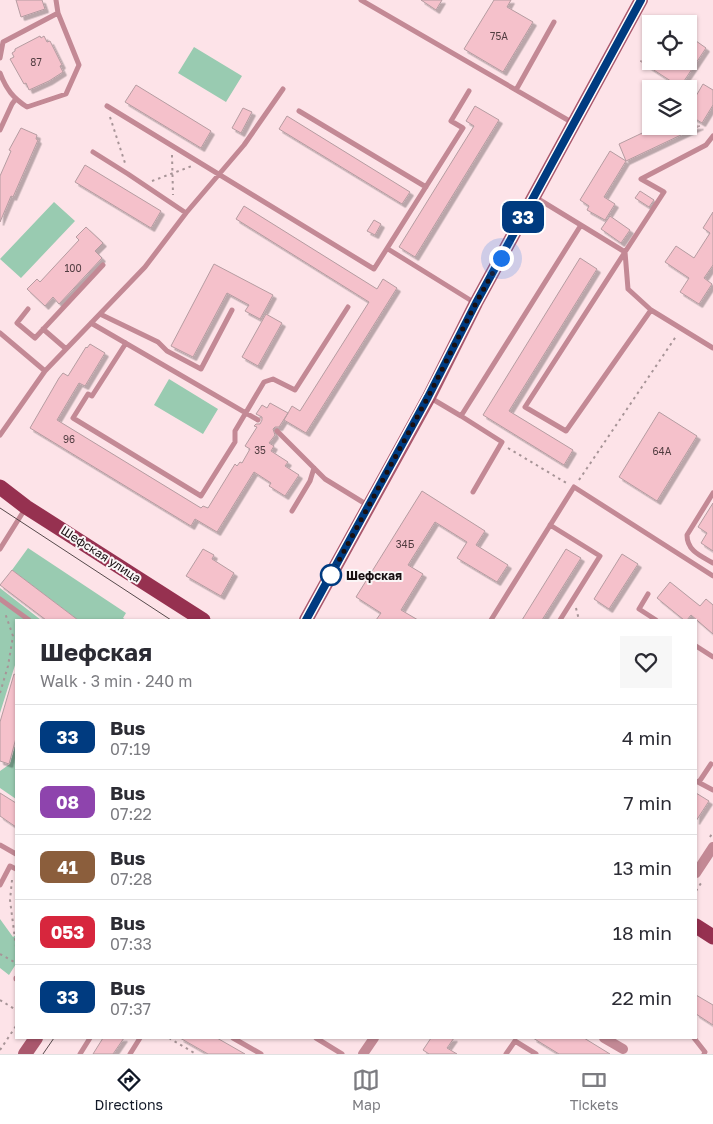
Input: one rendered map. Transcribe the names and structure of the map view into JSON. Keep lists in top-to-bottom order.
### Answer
{
  "streets": {
    "main road": ["Шефская улица"]
  },
  "places": ["Шефская"],
  "lines": ["bus line 33"],
  "house_numbers": [
    "75А",
    "87",
    "100",
    "96",
    "35",
    "64А",
    "34Б"
  ],
  "page": {
    "on_map": "33",
    "heading": ["Шефская", "Walk · 3 min · 240 m"],
    "list": [
      {
        "mark": "33",
        "name": "Bus",
        "note": "07:19",
        "value": "4 min"
      },
      {
        "mark": "08",
        "name": "Bus",
        "note": "07:22",
        "value": "7 min"
      },
      {
        "mark": "41",
        "name": "Bus",
        "note": "07:28",
        "value": "13 min"
      },
      {
        "mark": "053",
        "name": "Bus",
        "note": "07:33",
        "value": "18 min"
      },
      {
        "mark": "33",
        "name": "Bus",
        "note": "07:37",
        "value": "22 min"
      }
    ],
    "tabs": ["Directions", "Map", "Tickets"]
  }
}
